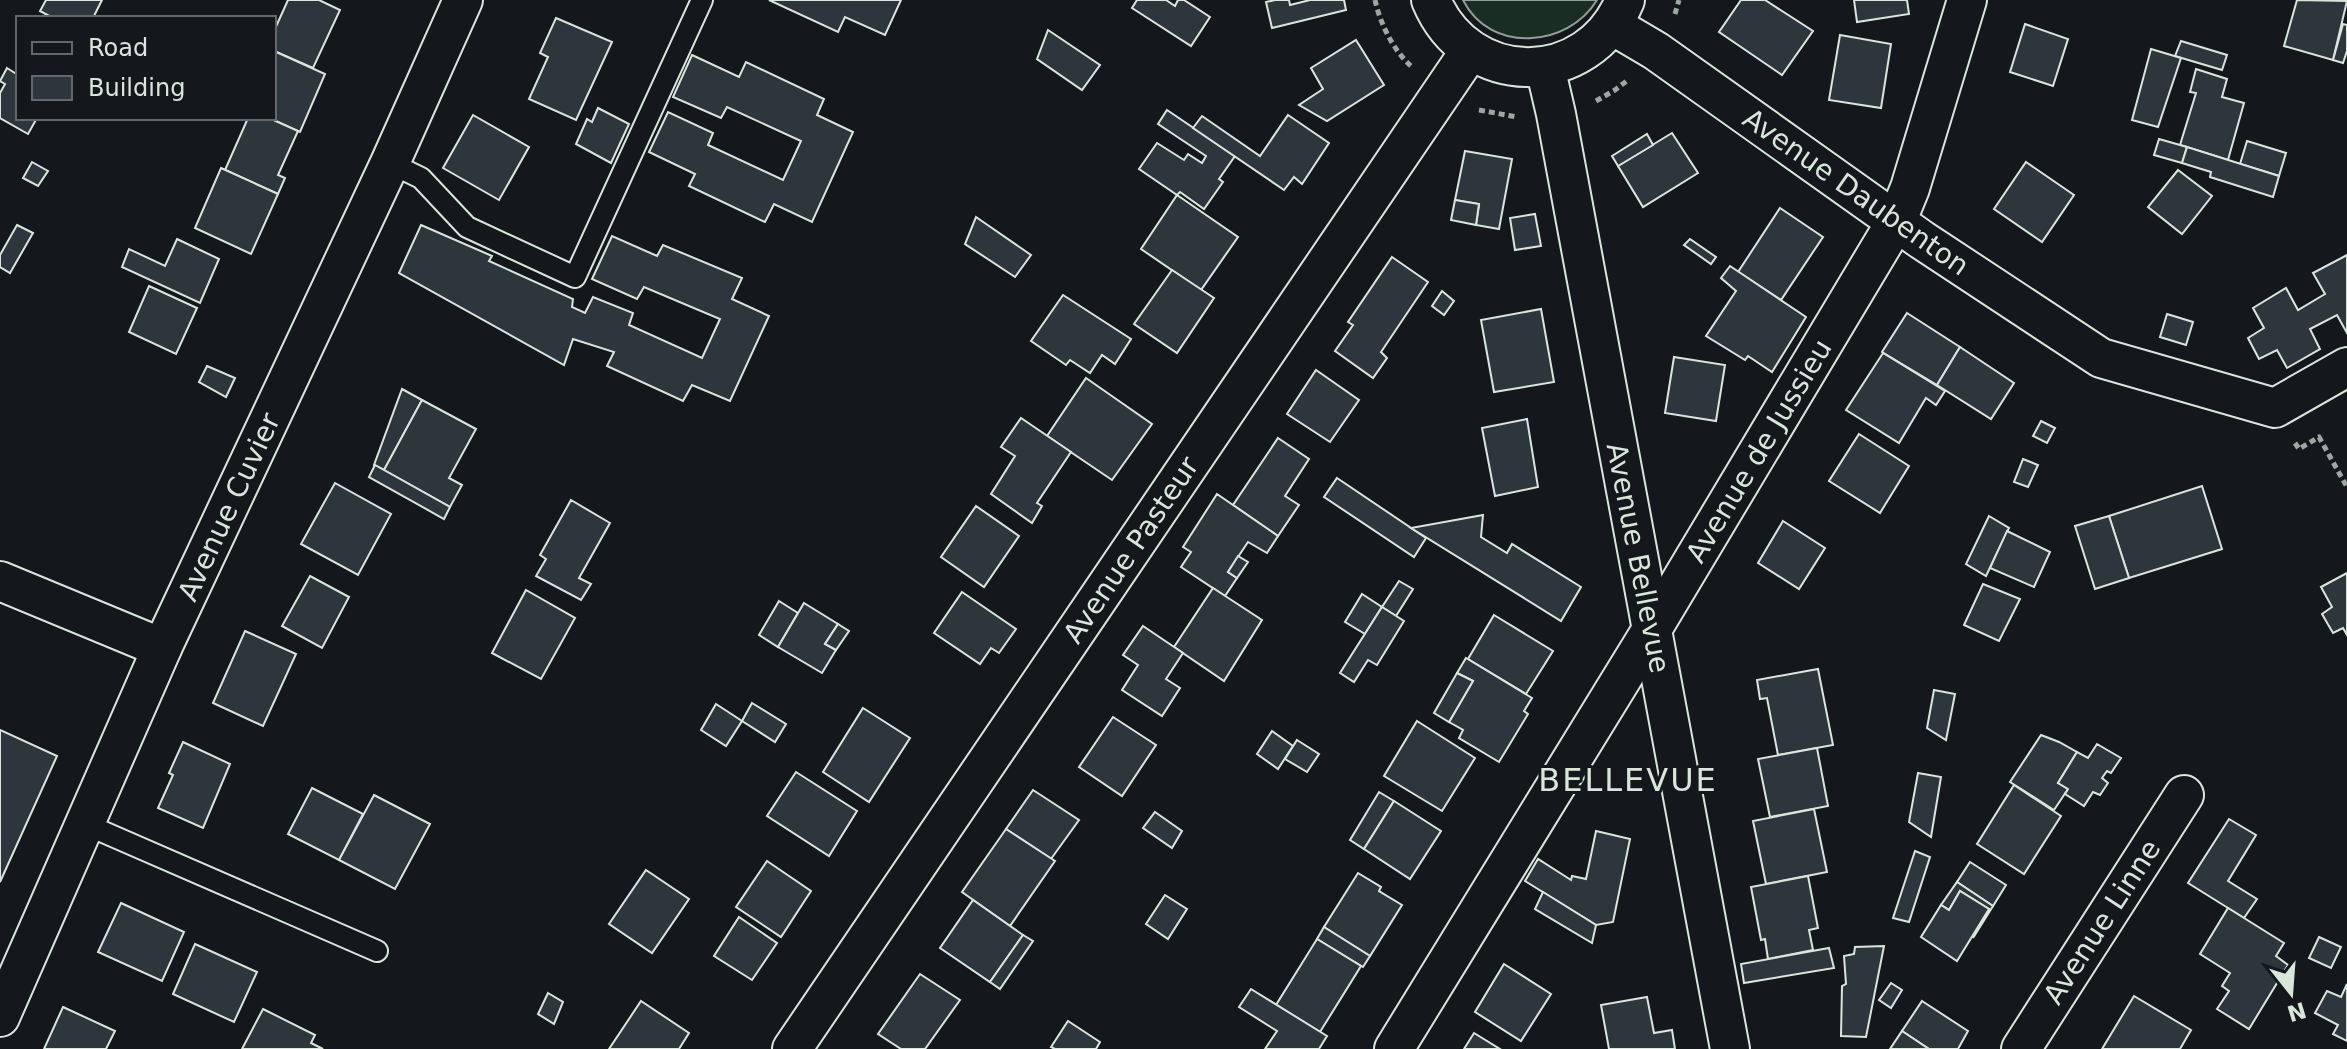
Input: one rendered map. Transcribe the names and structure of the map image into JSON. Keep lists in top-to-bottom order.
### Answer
{
  "streets": {
    "street": [
      "Avenue Daubenton",
      "Avenue de Jussieu",
      "Avenue Cuvier",
      "Avenue Pasteur",
      "Avenue Bellevue",
      "Avenue Linne"
    ]
  },
  "crossings": [
    ["Avenue Daubenton", "Avenue de Jussieu"],
    ["Avenue de Jussieu", "Avenue Bellevue"]
  ],
  "districts": ["BELLEVUE"],
  "legend": ["Road", "Building"],
  "north": "bottom"
}
